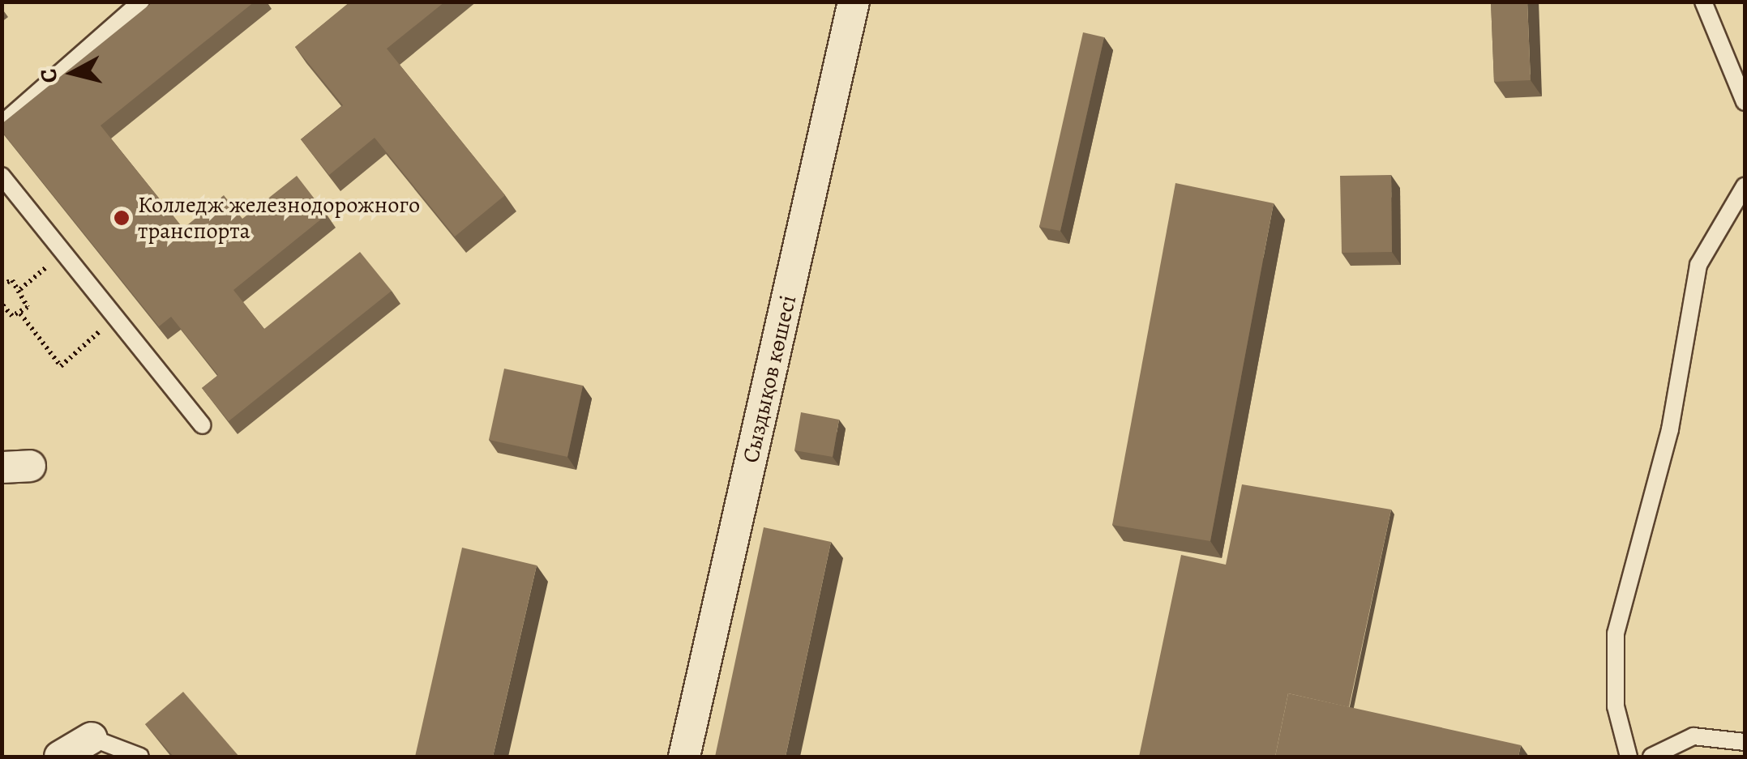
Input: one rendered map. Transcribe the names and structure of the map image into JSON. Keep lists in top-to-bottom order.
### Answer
{
  "streets": {
    "street": ["Сыздықов көшесі"]
  },
  "places": ["Колледж железнодорожного транспорта"],
  "north": "left"
}
